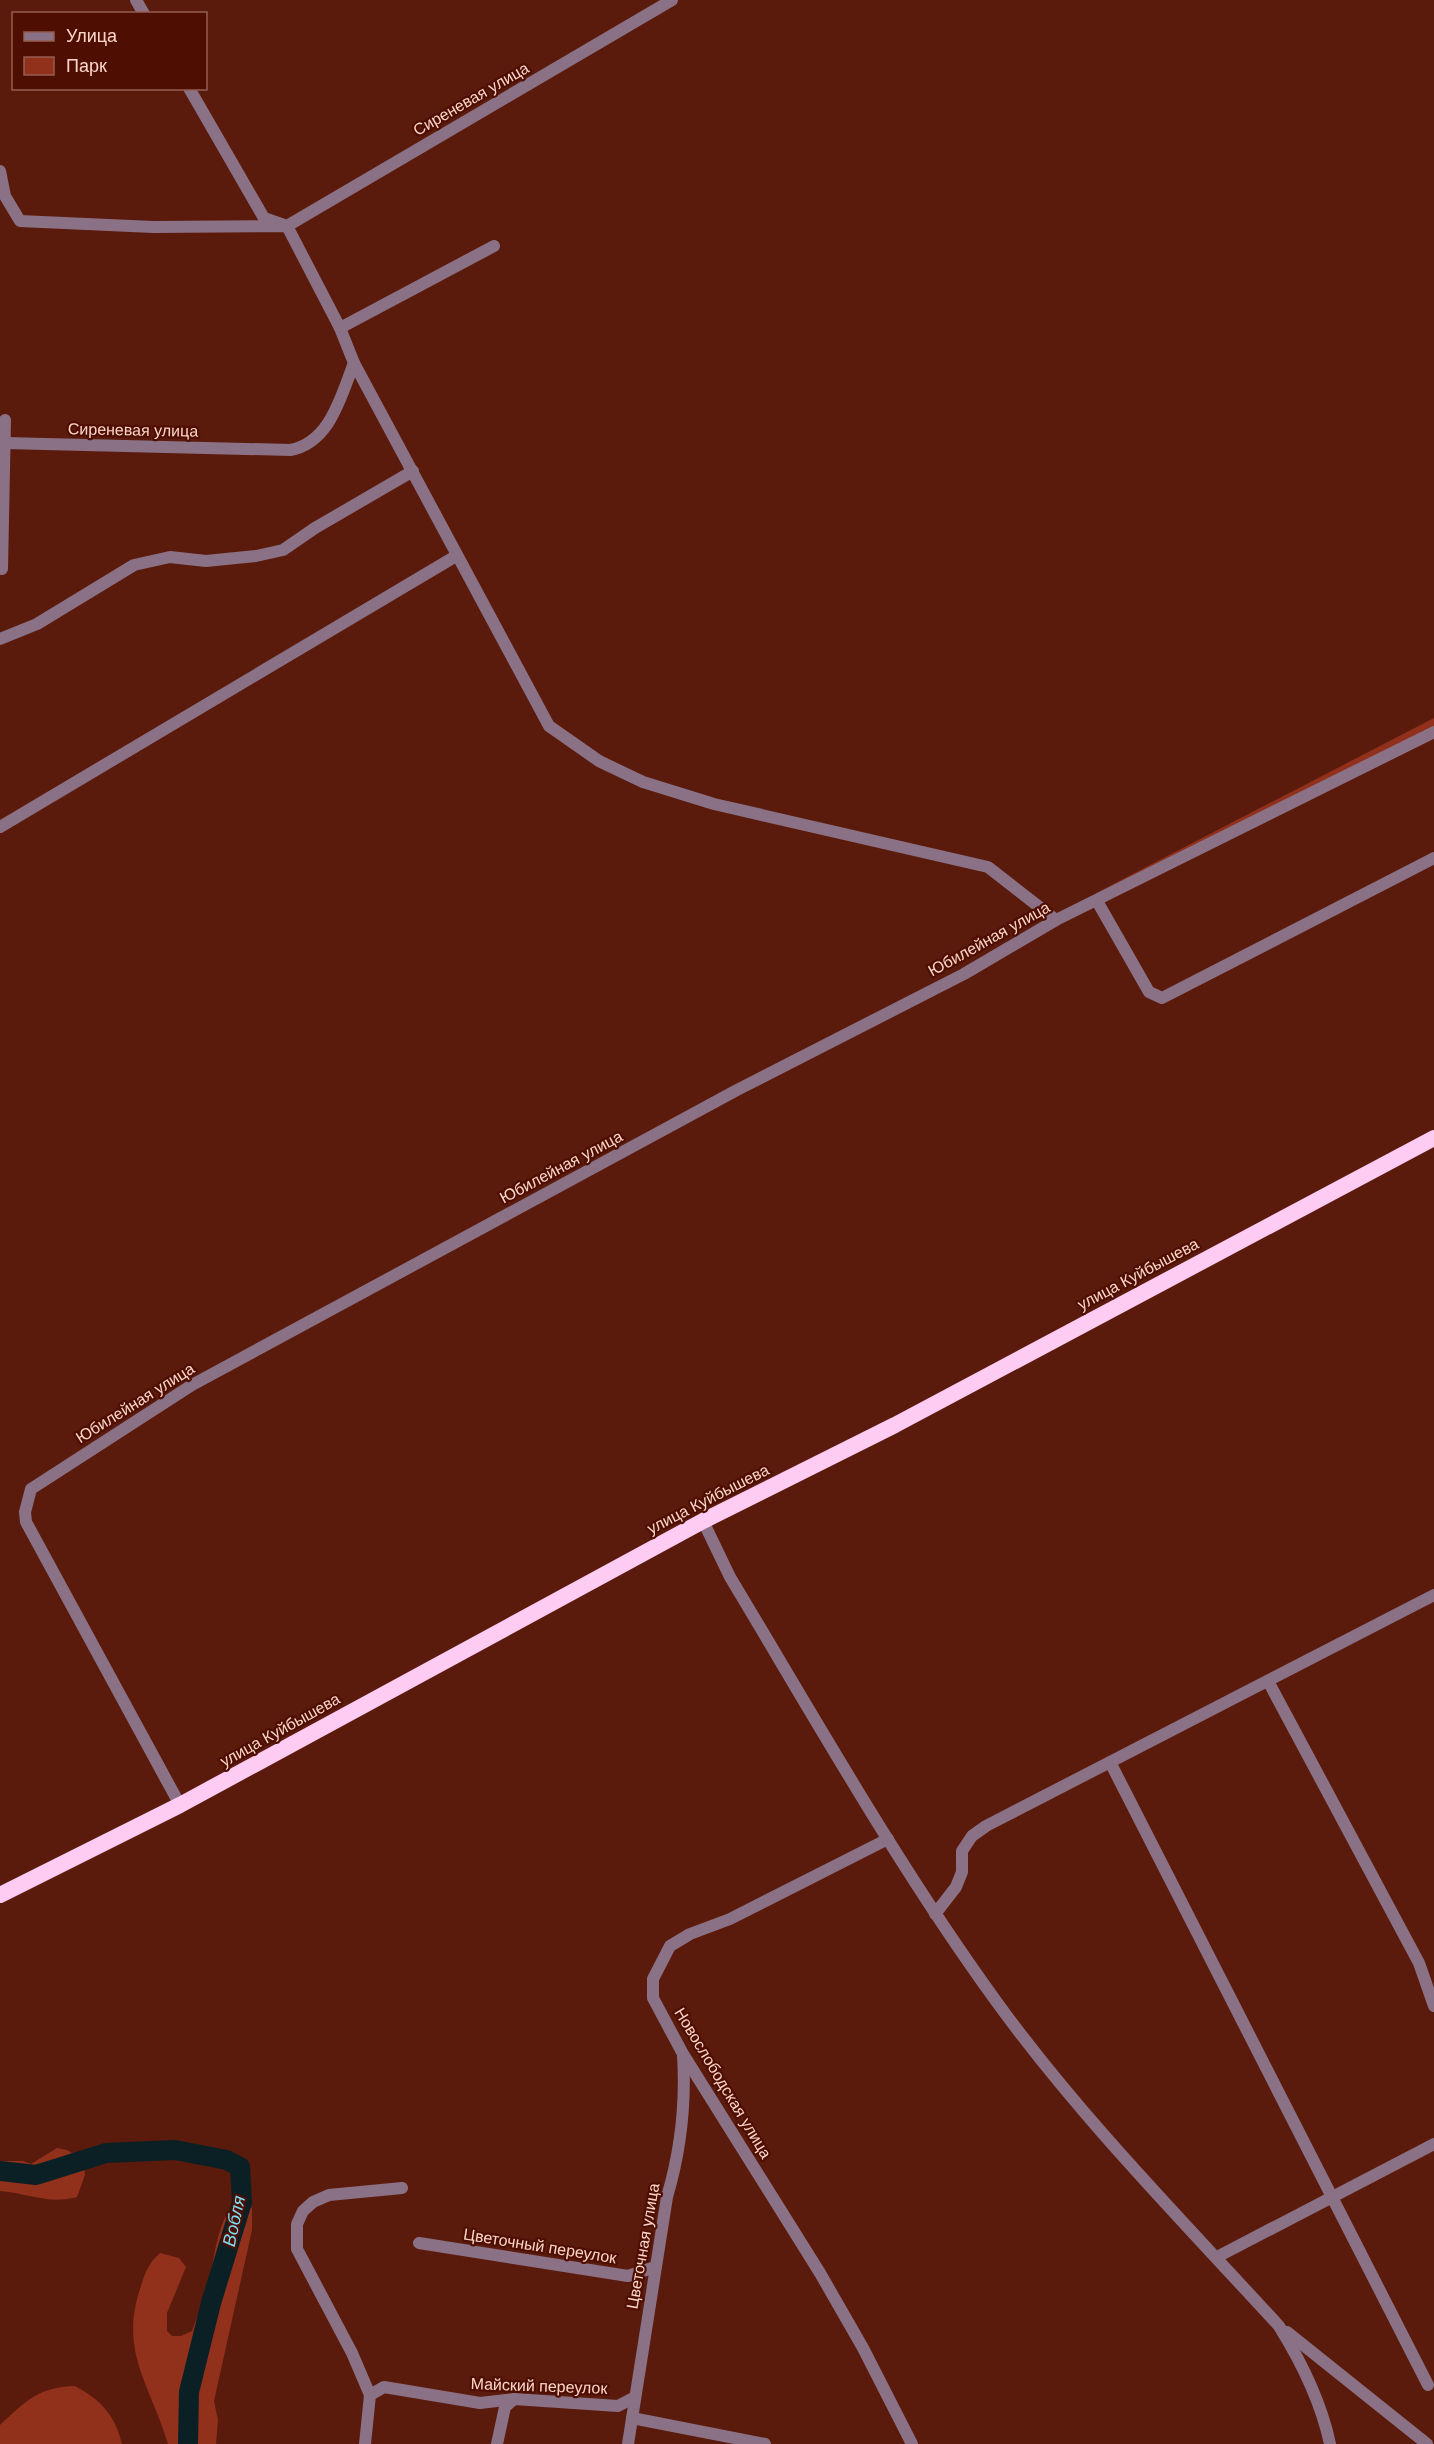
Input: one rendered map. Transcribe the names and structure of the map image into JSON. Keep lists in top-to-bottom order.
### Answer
{
  "streets": {
    "highway": ["улица Куйбышева"],
    "street": [
      "Сиреневая улица",
      "Юбилейная улица",
      "Новослободская улица",
      "Цветочный переулок",
      "Цветочная улица",
      "Майский переулок"
    ]
  },
  "crossings": [
    ["Юбилейная улица", "улица Куйбышева"],
    ["Новослободская улица", "Цветочная улица"],
    ["Цветочный переулок", "Цветочная улица"],
    ["Цветочная улица", "Майский переулок"]
  ],
  "water": ["Вобля"],
  "legend": ["Улица", "Парк"]
}
